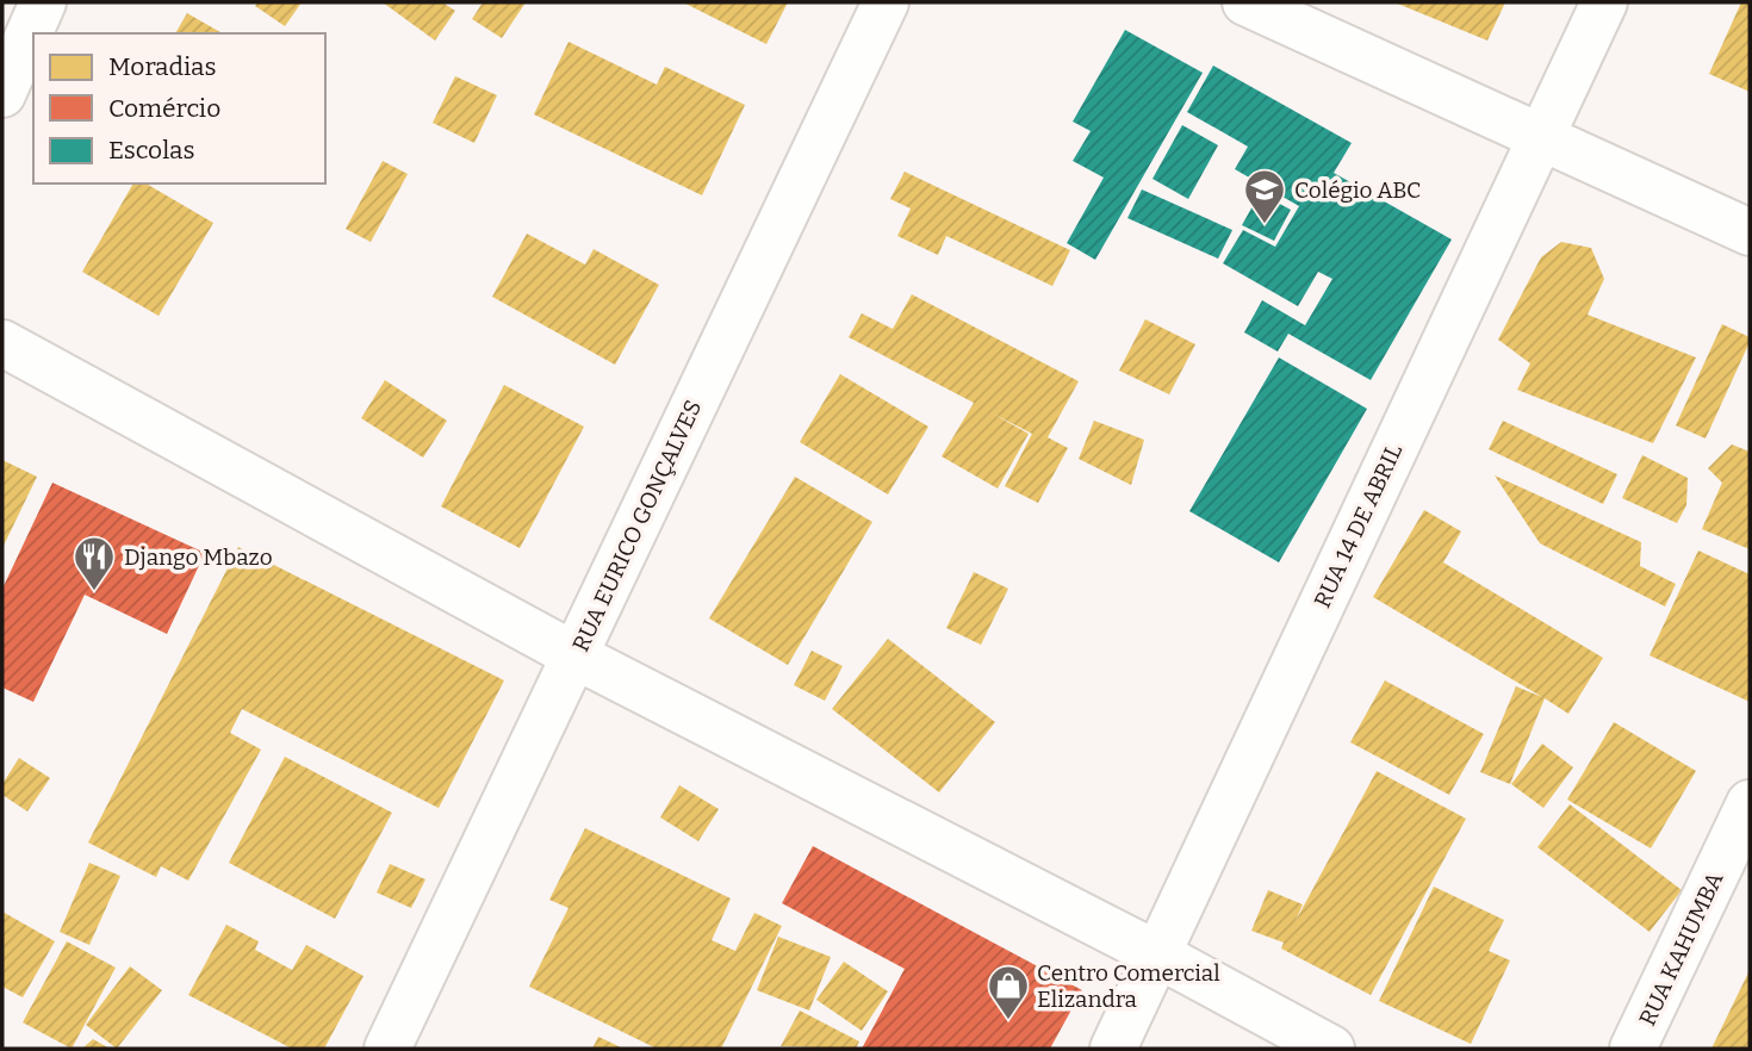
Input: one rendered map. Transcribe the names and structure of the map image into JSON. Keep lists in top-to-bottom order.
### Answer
{
  "streets": {
    "street": ["RUA EURICO GONÇALVES", "RUA 14 DE ABRIL", "RUA KAHUMBA"]
  },
  "places": {
    "school or university": ["Colégio ABC"],
    "restaurant": ["Django Mbazo"],
    "shop": ["Centro Comercial Elizandra"]
  },
  "legend": ["Moradias", "Comércio", "Escolas"]
}
